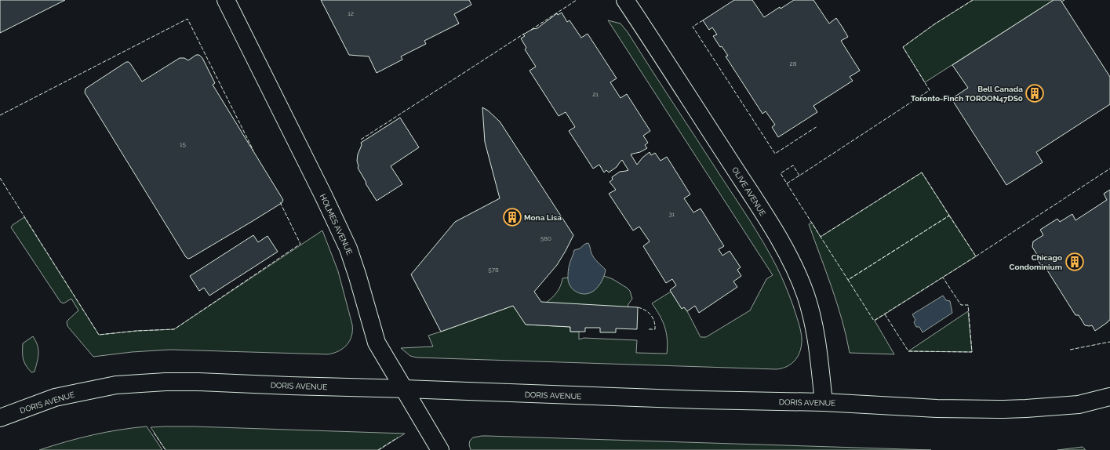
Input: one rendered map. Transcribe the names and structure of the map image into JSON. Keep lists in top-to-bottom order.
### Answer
{
  "streets": {
    "street": ["OLIVE AVENUE", "HOLMES AVENUE", "DORIS AVENUE"]
  },
  "crossings": [
    ["OLIVE AVENUE", "DORIS AVENUE"],
    ["HOLMES AVENUE", "DORIS AVENUE"]
  ],
  "places": {
    "building": ["Bell Canada Toronto-Finch TOROON47DS0", "Mona Lisa", "Chicago Condominium"]
  },
  "house_numbers": [
    "12",
    "28",
    "21",
    "15",
    "31",
    "580",
    "578"
  ]
}
